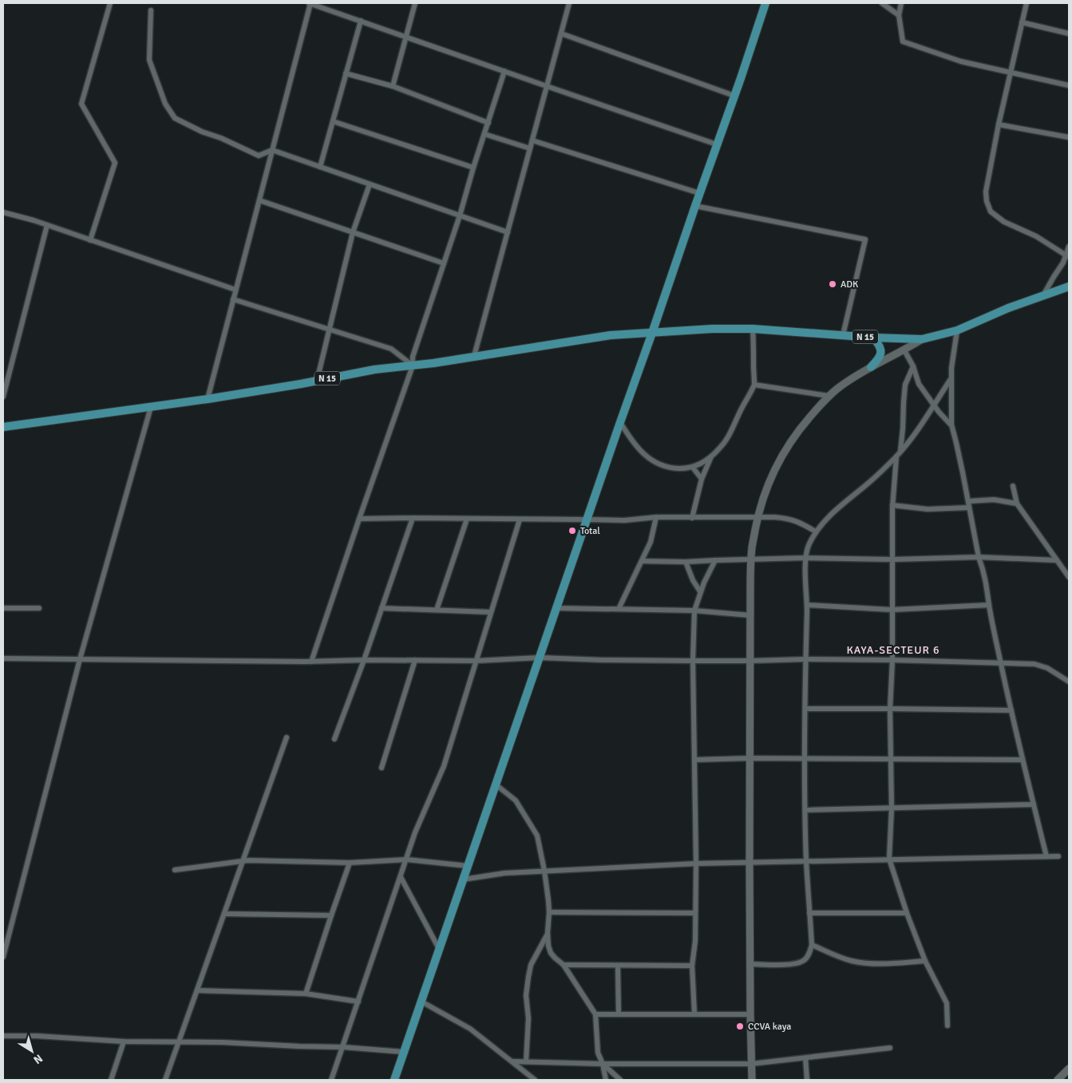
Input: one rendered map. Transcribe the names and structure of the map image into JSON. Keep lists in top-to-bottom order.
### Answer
{
  "streets": {
    "main road": ["N 15"]
  },
  "districts": ["KAYA-SECTEUR 6"],
  "places": ["ADK", "Total", "CCVA kaya"],
  "north": "bottom right"
}
